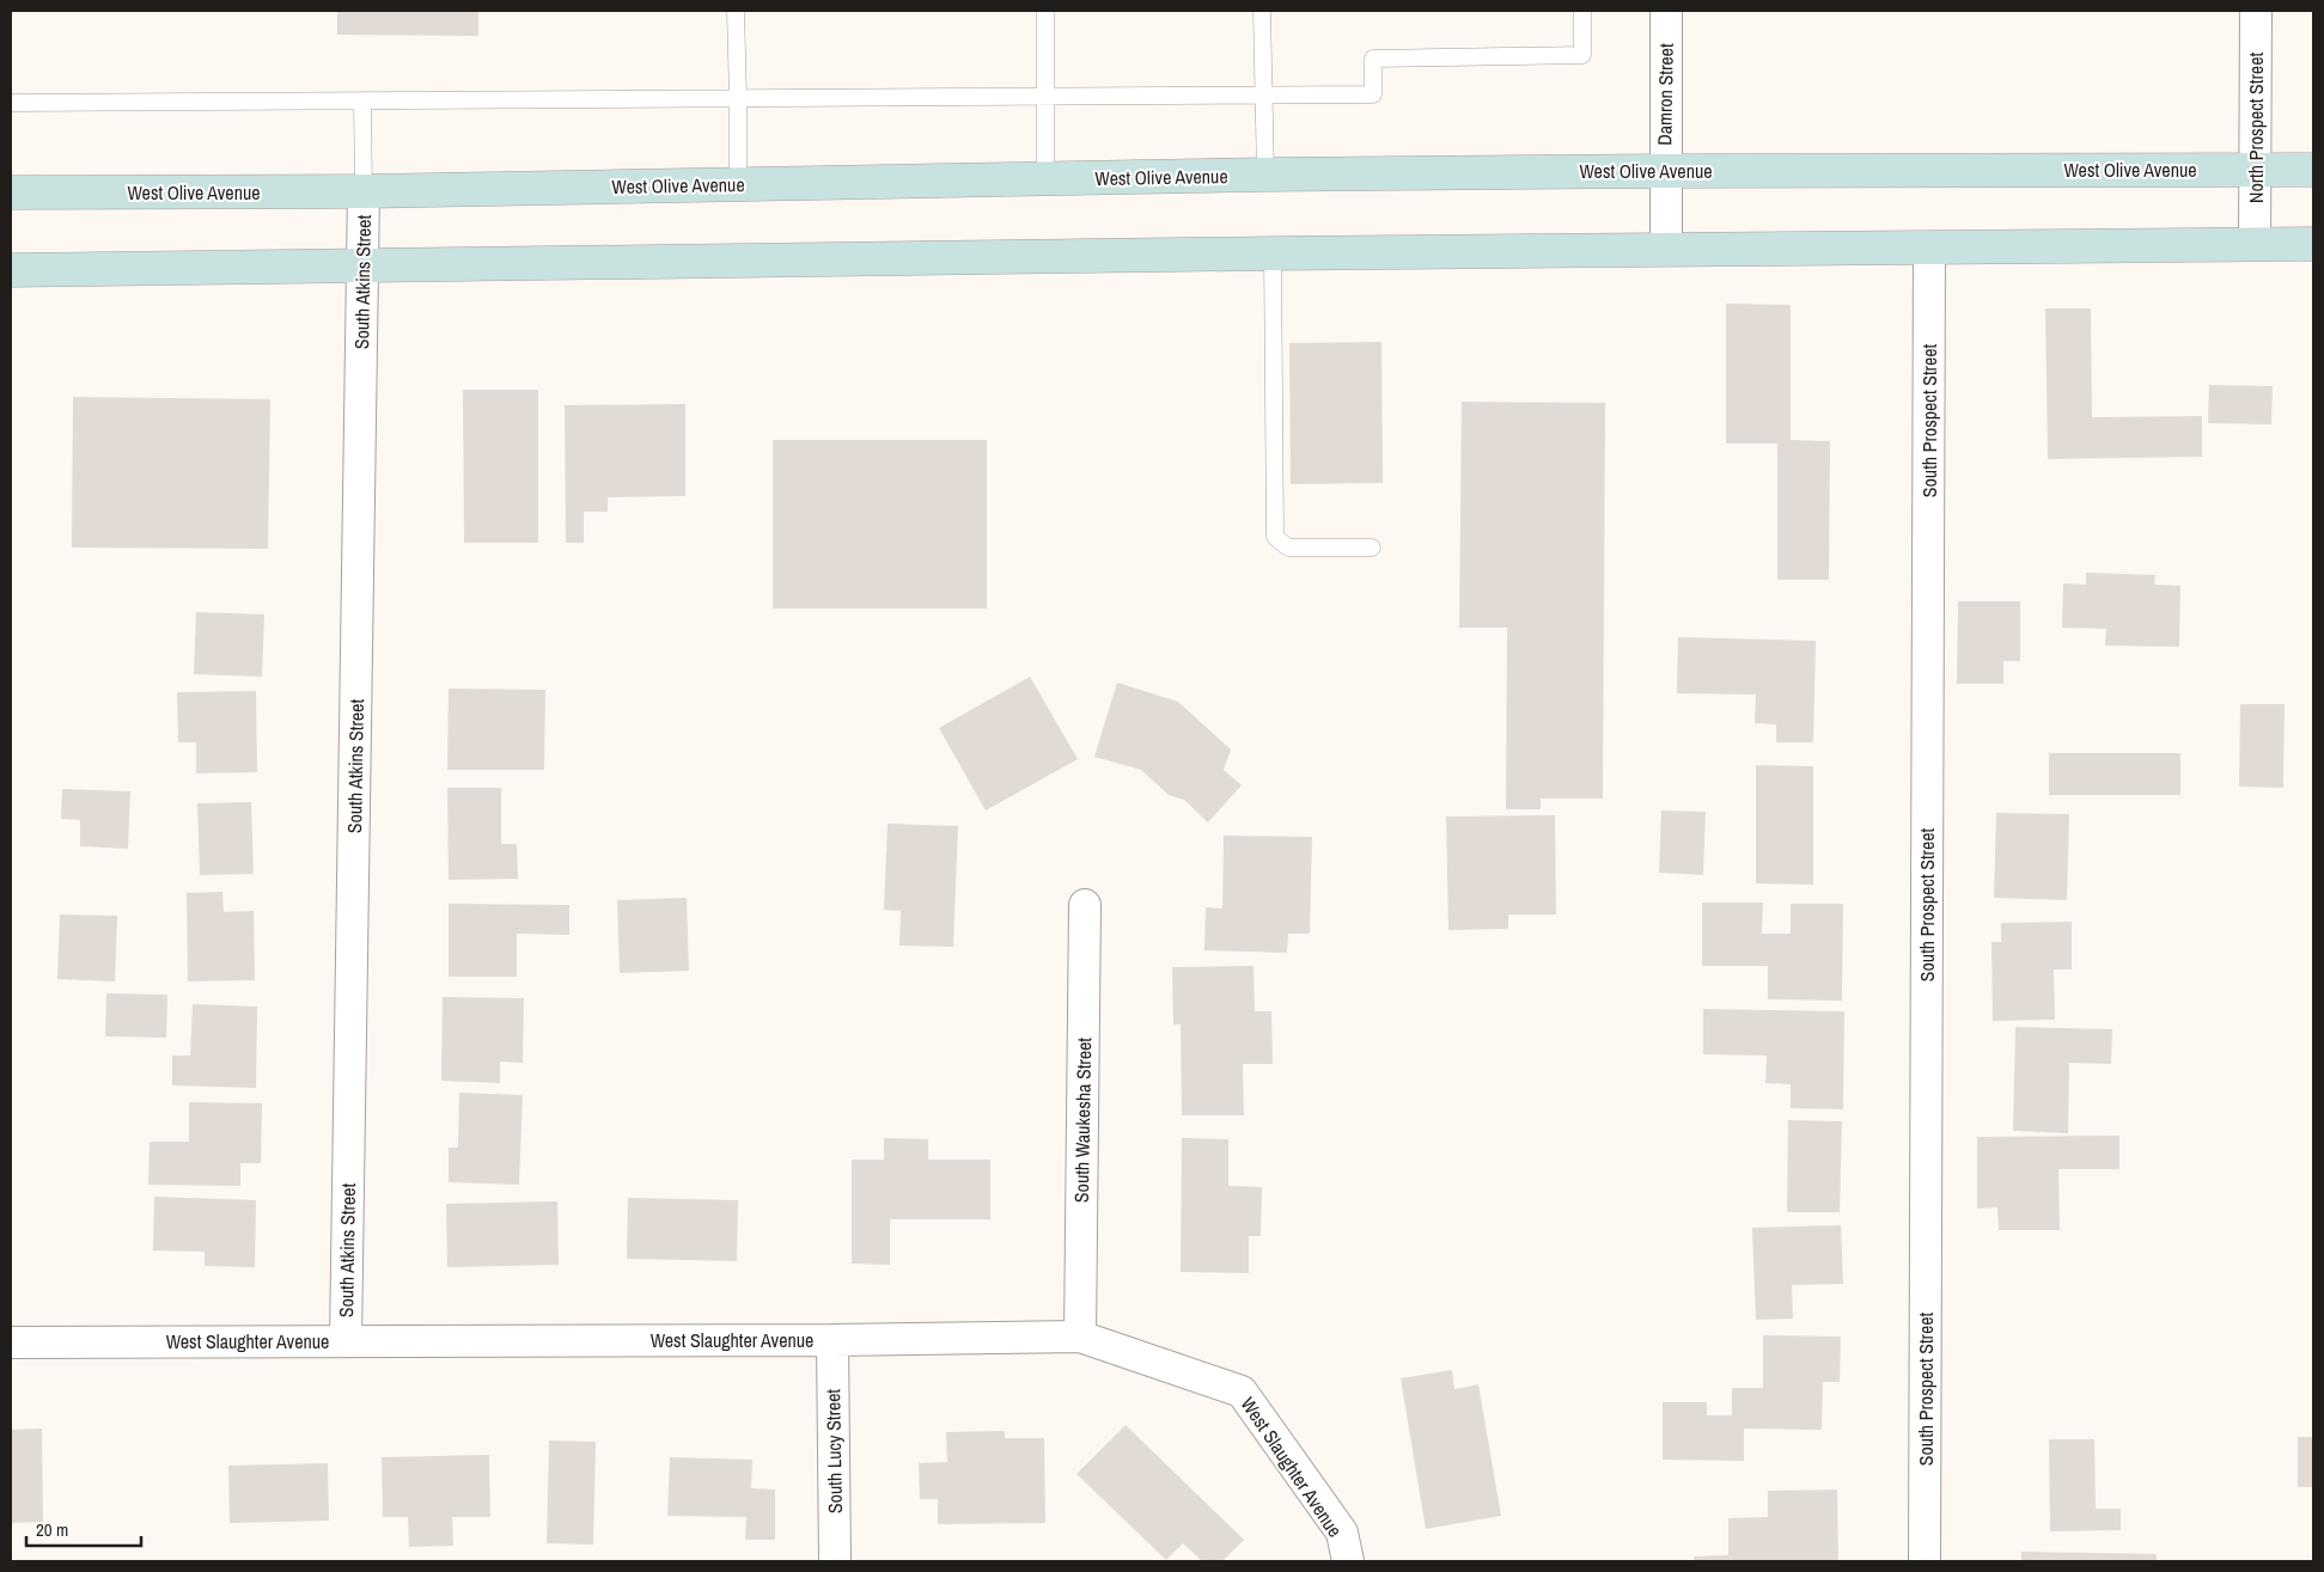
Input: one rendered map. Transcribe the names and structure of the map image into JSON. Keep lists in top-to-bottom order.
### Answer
{
  "streets": {
    "main road": ["West Olive Avenue"],
    "street": [
      "Damron Street",
      "North Prospect Street",
      "South Atkins Street",
      "South Prospect Street",
      "South Waukesha Street",
      "West Slaughter Avenue",
      "South Lucy Street"
    ]
  },
  "crossings": [
    ["Damron Street", "West Olive Avenue"],
    ["North Prospect Street", "West Olive Avenue"],
    ["West Olive Avenue", "South Atkins Street"],
    ["South Atkins Street", "West Slaughter Avenue"],
    ["South Waukesha Street", "West Slaughter Avenue"],
    ["West Slaughter Avenue", "South Lucy Street"]
  ],
  "scale_bar": "20 m"
}
